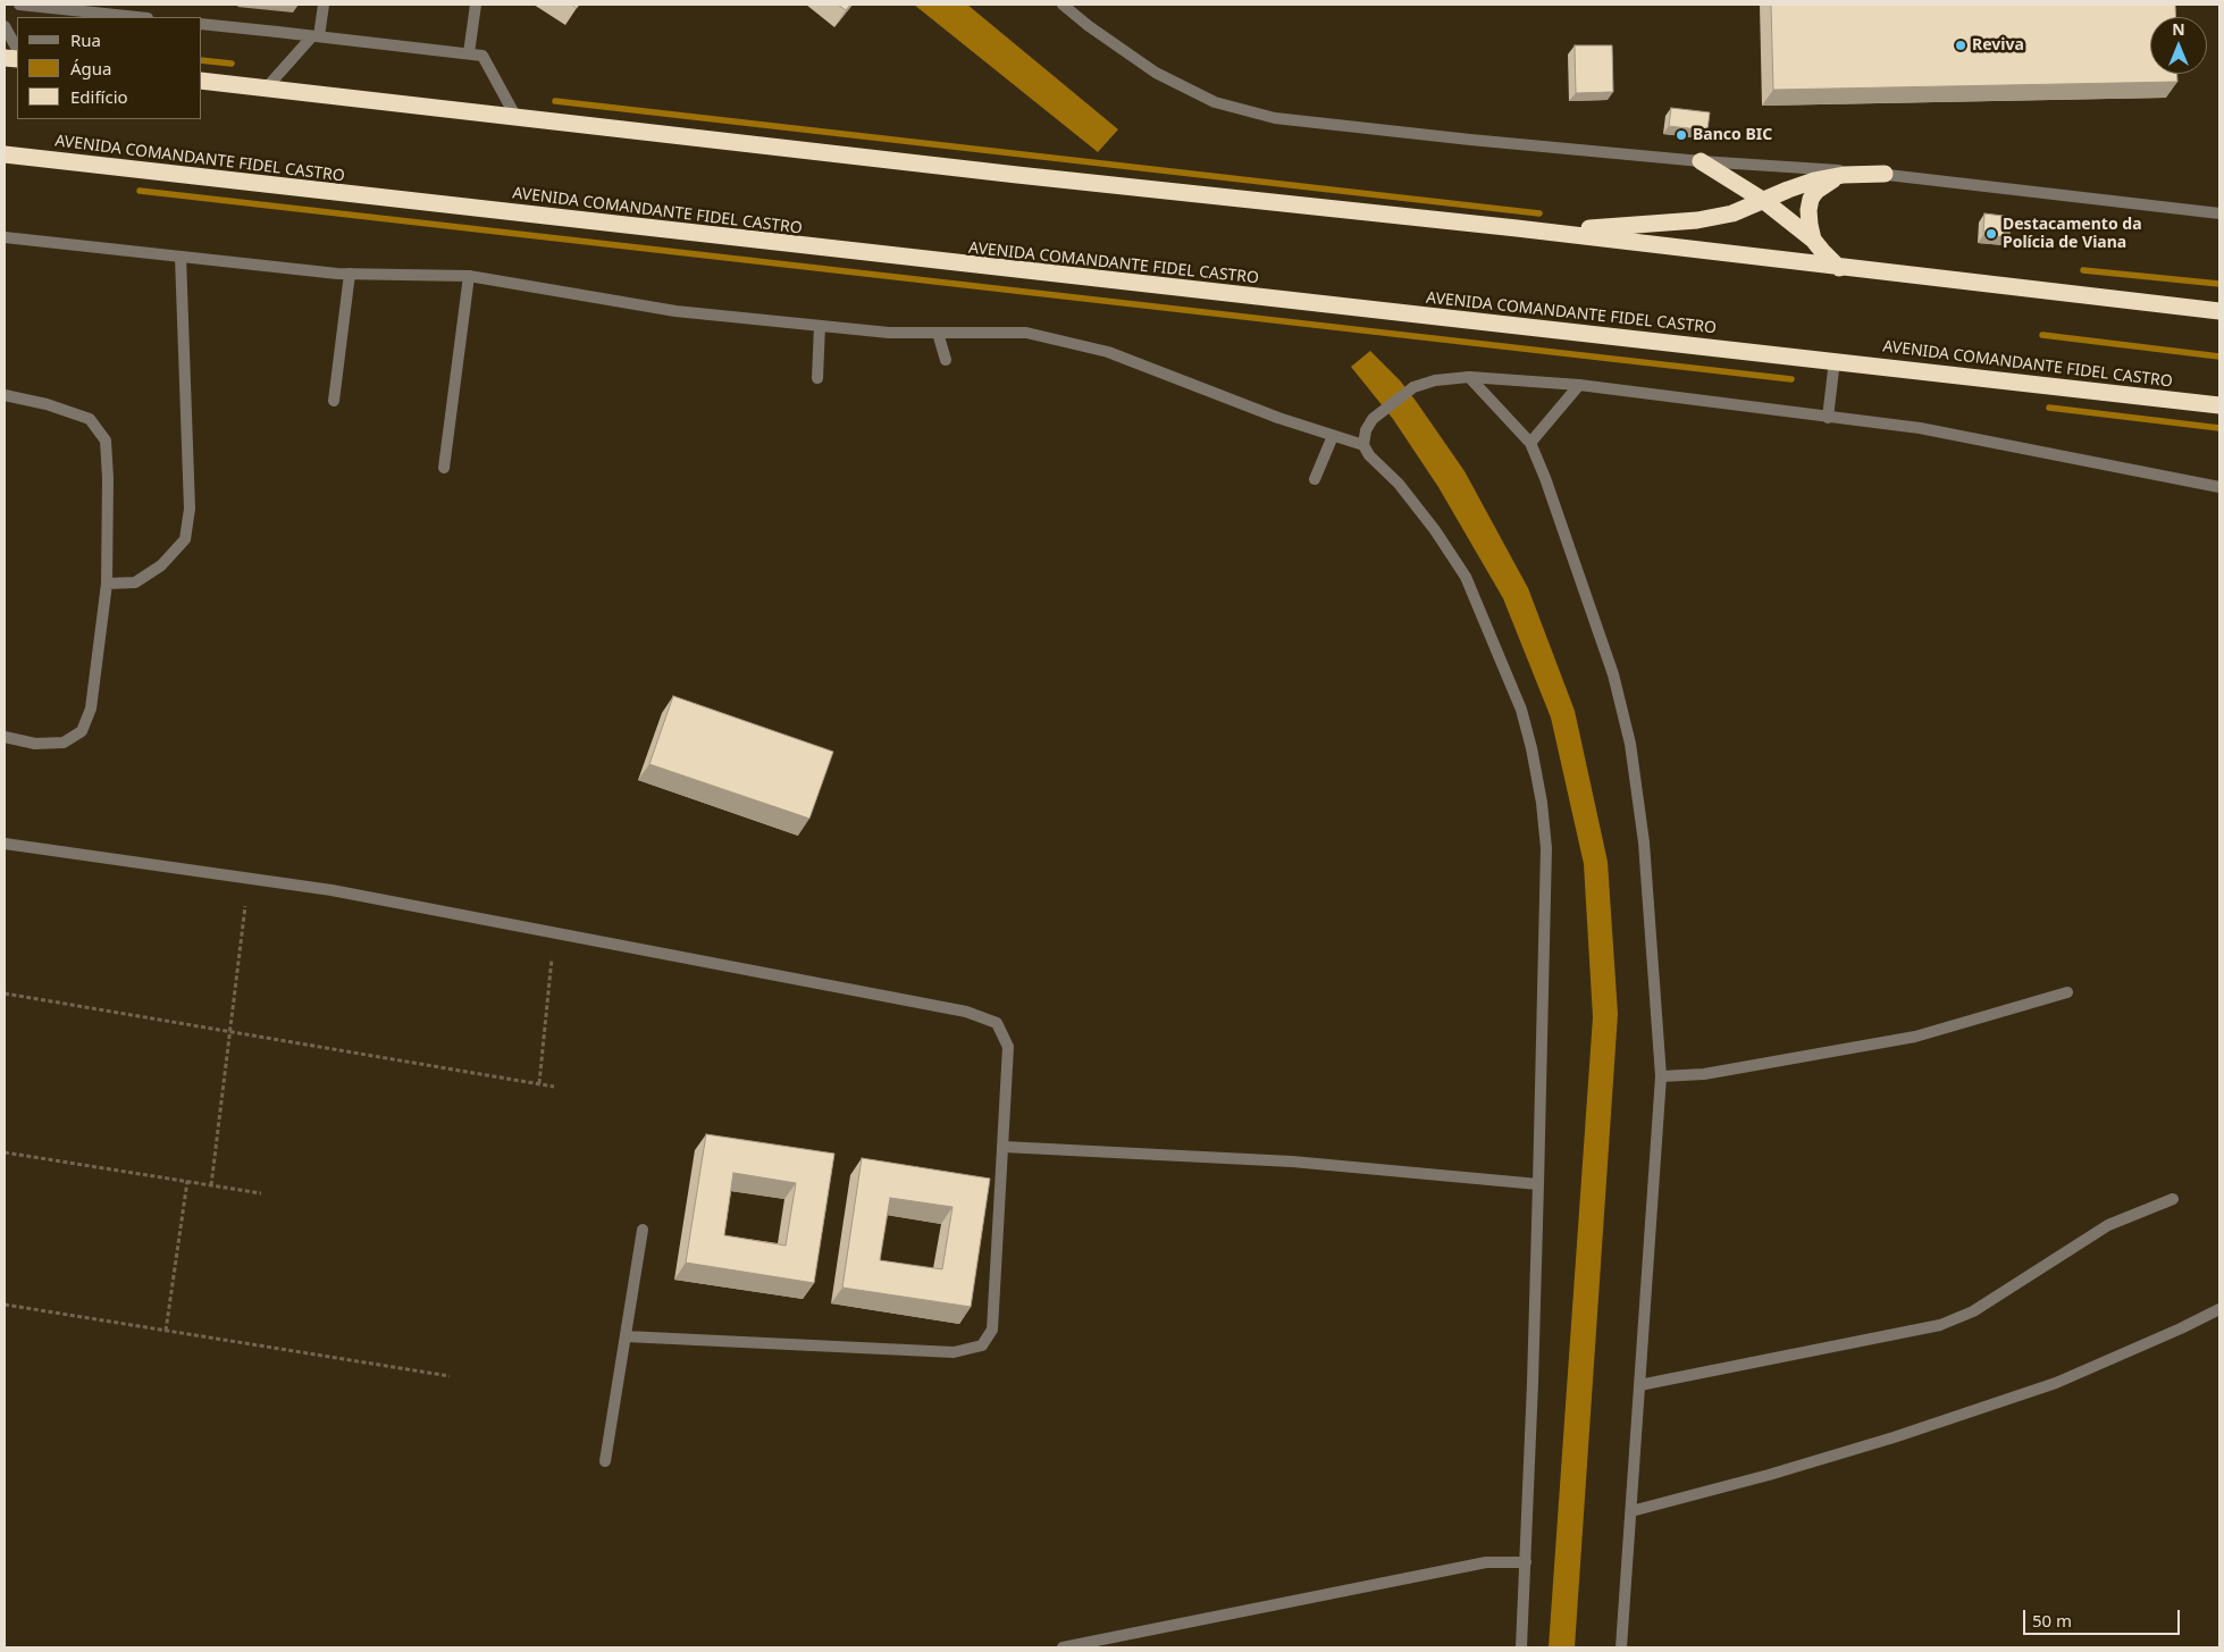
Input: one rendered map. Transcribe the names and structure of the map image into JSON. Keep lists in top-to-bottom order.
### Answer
{
  "streets": {
    "highway": ["AVENIDA COMANDANTE FIDEL CASTRO"]
  },
  "places": ["Reviva", "Banco BIC", "Destacamento da Polícia de Viana"],
  "legend": ["Rua", "Água", "Edifício"],
  "scale_bar": "50 m",
  "north": "top"
}
